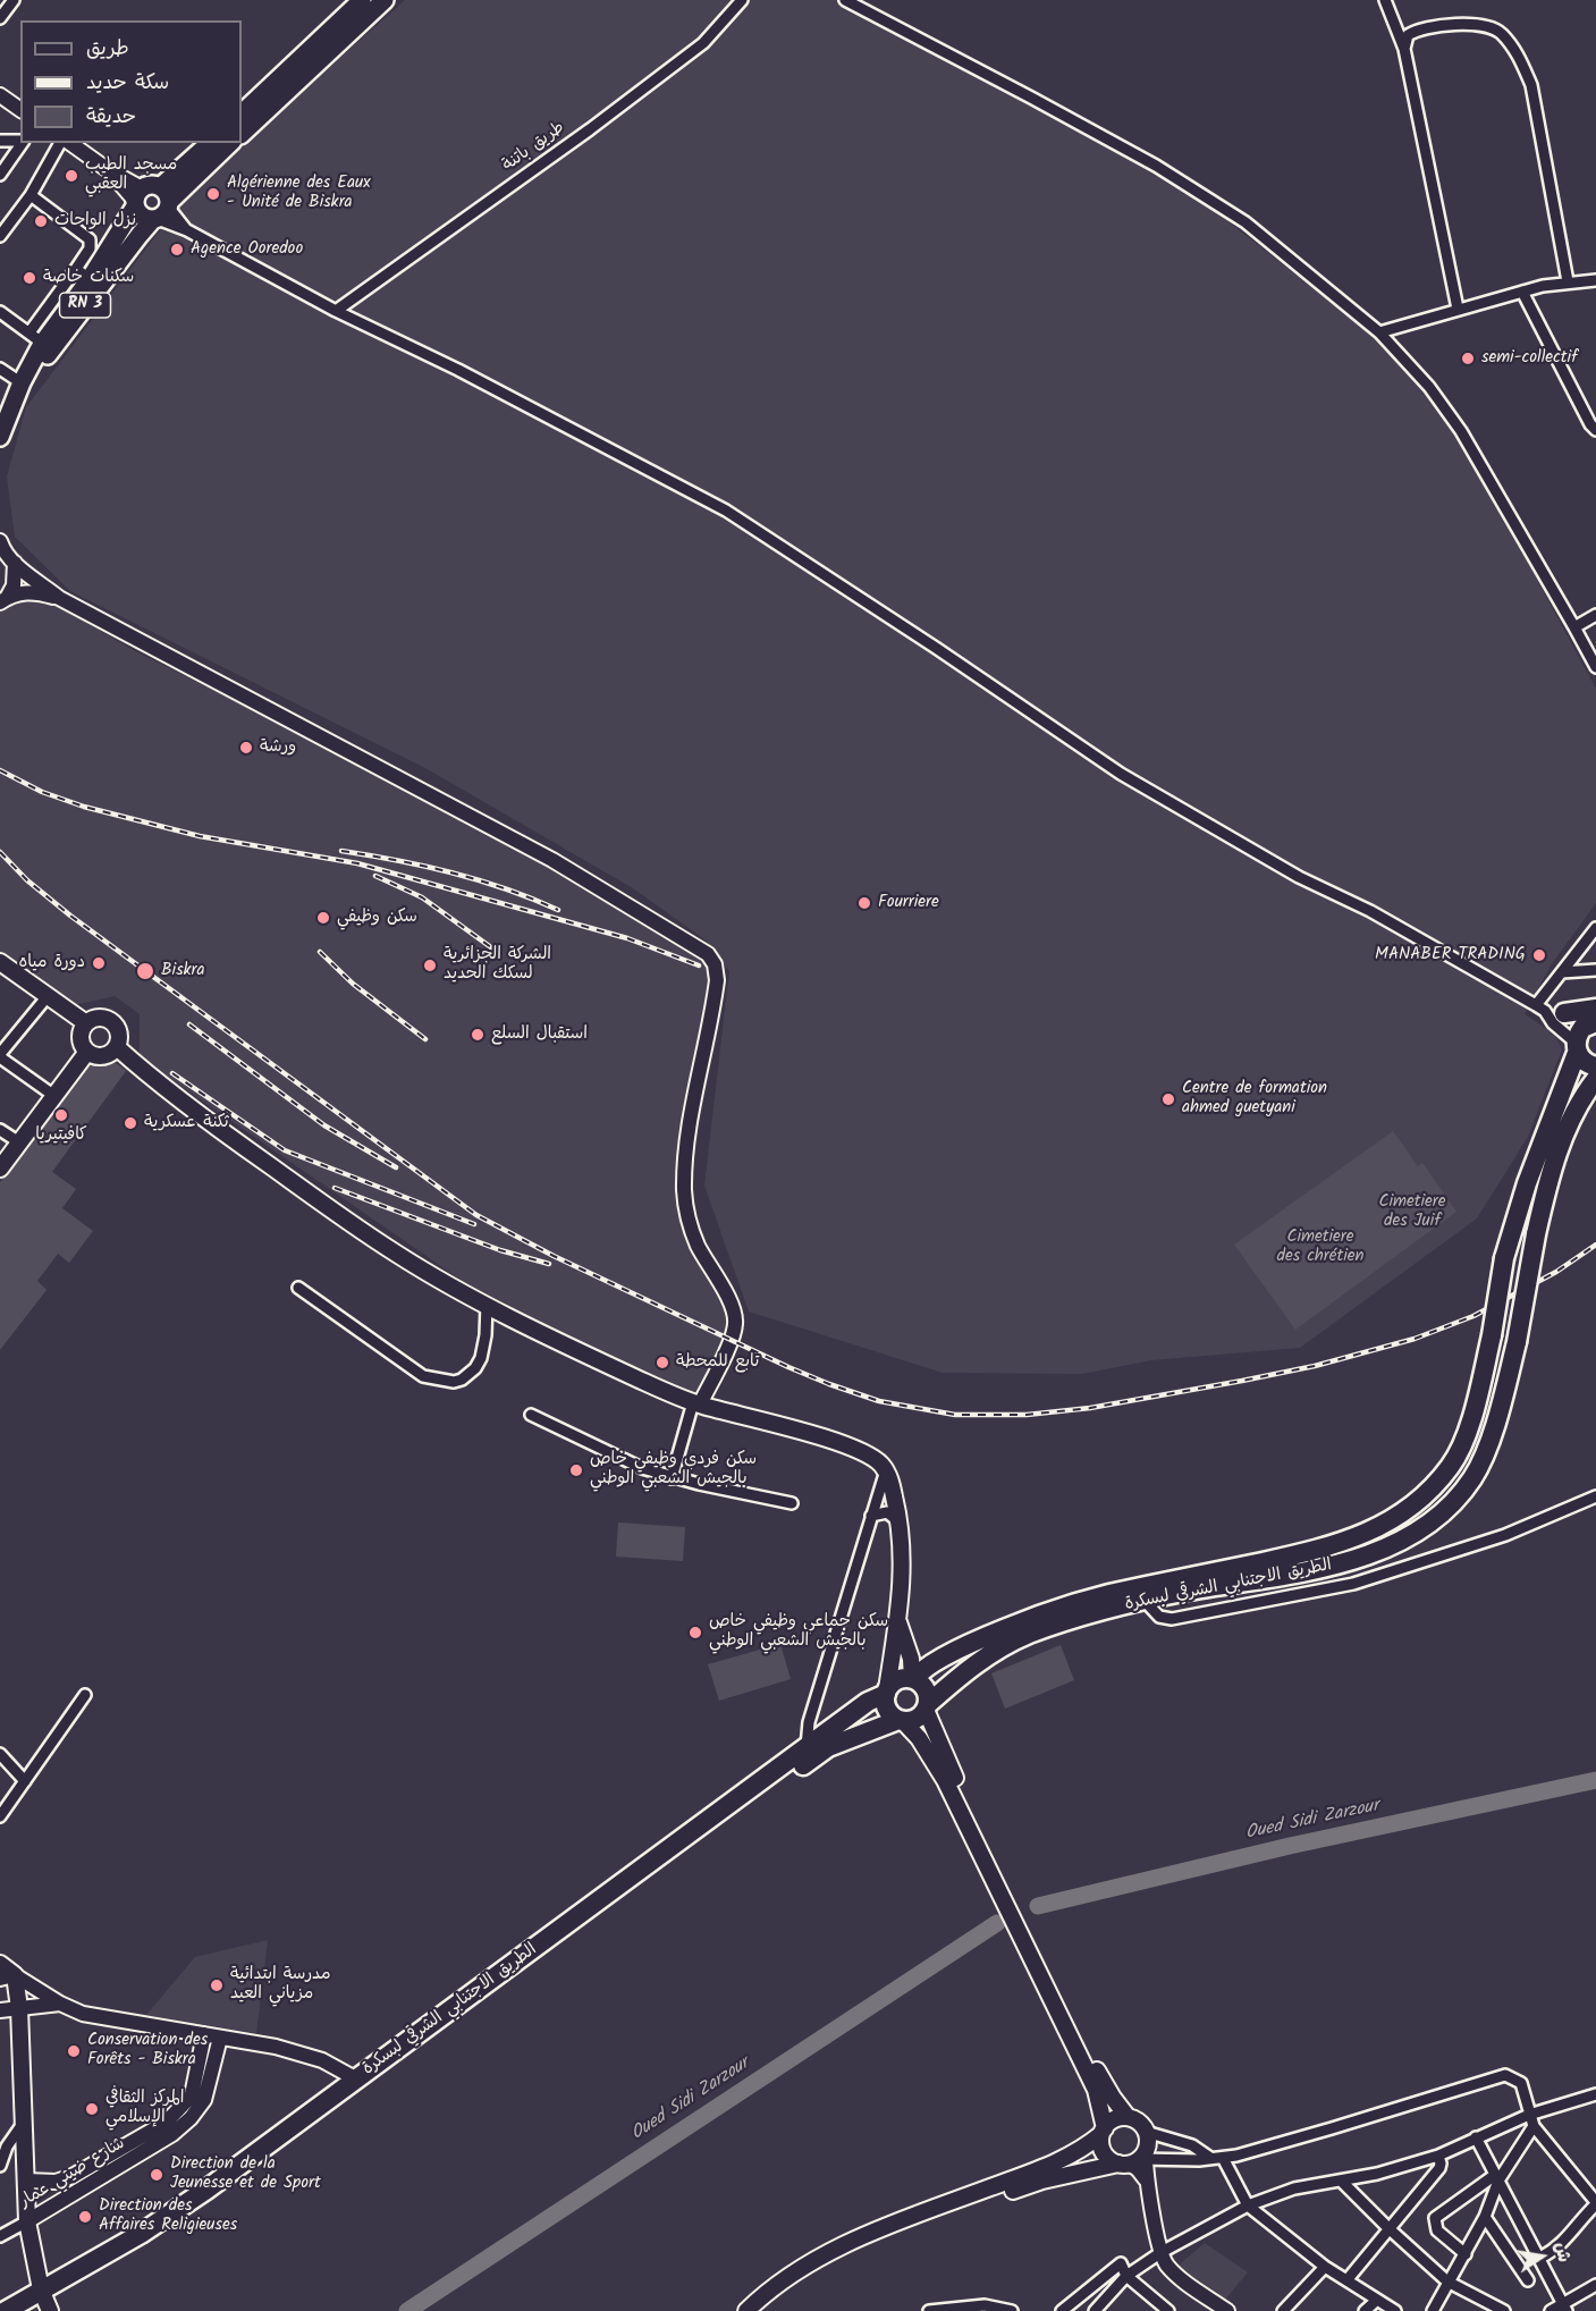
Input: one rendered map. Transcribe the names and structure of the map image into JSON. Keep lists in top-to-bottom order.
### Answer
{
  "streets": {
    "highway": ["الطريق الاجتنابي الشرقي لبسكرة"],
    "main road": ["RN 3"],
    "street": ["طريق باتنة", "شارع ضيتي عمار"]
  },
  "water": ["Oued Sidi Zarzour"],
  "parks": ["Cimetiere des Juif", "Cimetiere des chrétien"],
  "places": [
    "مسجد الطيب العقبي",
    "Algérienne des Eaux - Unité de Biskra",
    "نزل الواحات",
    "Agence Ooredoo",
    "سكنات خاصة",
    "semi-collectif",
    "ورشة",
    "Fourriere",
    "سكن وظيفي",
    "MANABER TRADING",
    "دورة مياه",
    "الشركة الجزائرية لسكك الحديد",
    "Biskra",
    "استقبال السلع",
    "Centre de formation ahmed guetyani",
    "كافيتيريا",
    "ثكنة عسكرية",
    "تابع للمحطة",
    "سكن فردي وظيفي خاص بالجيش الشعبي الوطني",
    "سكن جماعي وظيفي خاص بالجيش الشعبي الوطني",
    "مدرسة ابتدائية مزياني العيد",
    "Conservation des Forêts - Biskra",
    "المركز الثقافي الإسلامي",
    "Direction de la Jeunesse et de Sport",
    "Direction des Affaires Religieuses"
  ],
  "legend": ["طريق", "سكة حديد", "حديقة"],
  "north": "right"
}
